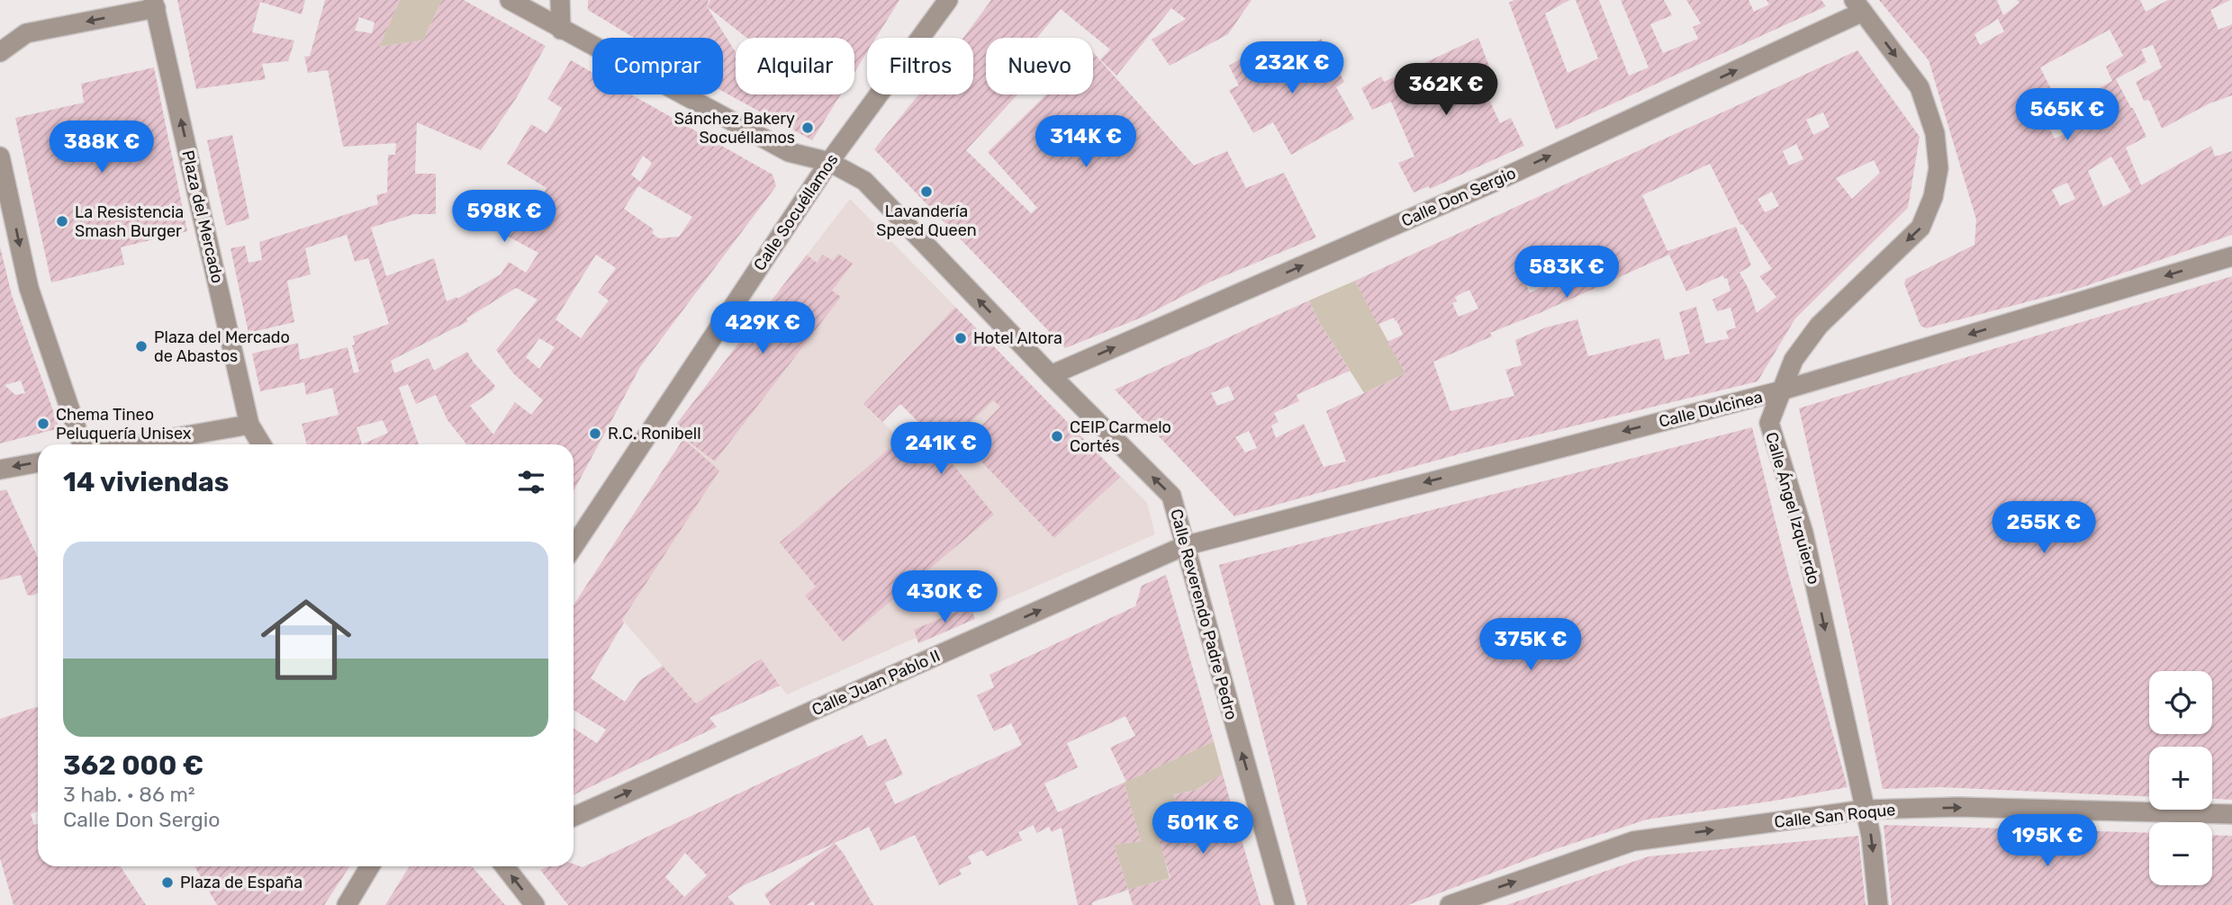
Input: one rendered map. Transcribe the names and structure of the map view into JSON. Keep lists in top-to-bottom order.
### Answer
{
  "streets": {
    "street": [
      "Calle Don Sergio",
      "Calle Socuéllamos",
      "Plaza del Mercado",
      "Calle Dulcinea",
      "Calle Ángel Izquierdo",
      "Calle Reverendo Padre Pedro",
      "Calle Juan Pablo II",
      "Calle San Roque"
    ]
  },
  "crossings": [
    ["Calle Don Sergio", "Calle Ángel Izquierdo"],
    ["Calle Don Sergio", "Calle Reverendo Padre Pedro"],
    ["Calle Socuéllamos", "Calle Reverendo Padre Pedro"],
    ["Calle Dulcinea", "Calle Ángel Izquierdo"],
    ["Calle Dulcinea", "Calle Reverendo Padre Pedro"],
    ["Calle Dulcinea", "Calle Juan Pablo II"],
    ["Calle Ángel Izquierdo", "Calle San Roque"],
    ["Calle Reverendo Padre Pedro", "Calle Juan Pablo II"]
  ],
  "one_way": [
    "Calle Don Sergio",
    "Calle Dulcinea",
    "Calle Ángel Izquierdo",
    "Calle Reverendo Padre Pedro",
    "Calle Juan Pablo II",
    "Calle San Roque"
  ],
  "places": [
    "Sánchez Bakery Socuéllamos",
    "Lavandería Speed Queen",
    "La Resistencia Smash Burger",
    "Hotel Altora",
    "Plaza del Mercado de Abastos",
    "Chema Tineo Peluquería Unisex",
    "R.C. Ronibell",
    "CEIP Carmelo Cortés",
    "Plaza de España"
  ],
  "page": {
    "chip": [
      "Comprar",
      "Alquilar",
      "Filtros",
      "Nuevo"
    ],
    "price": [
      "232K €",
      "362K €",
      "565K €",
      "314K €",
      "388K €",
      "598K €",
      "583K €",
      "429K €",
      "241K €",
      "255K €",
      "430K €",
      "375K €",
      "501K €",
      "195K €"
    ],
    "heading": "14 viviendas",
    "list": [
      {
        "name": "362 000 €",
        "note": "3 hab. · 86 m² · Calle Don Sergio"
      }
    ],
    "map_buttons": ["+", "−"]
  }
}
